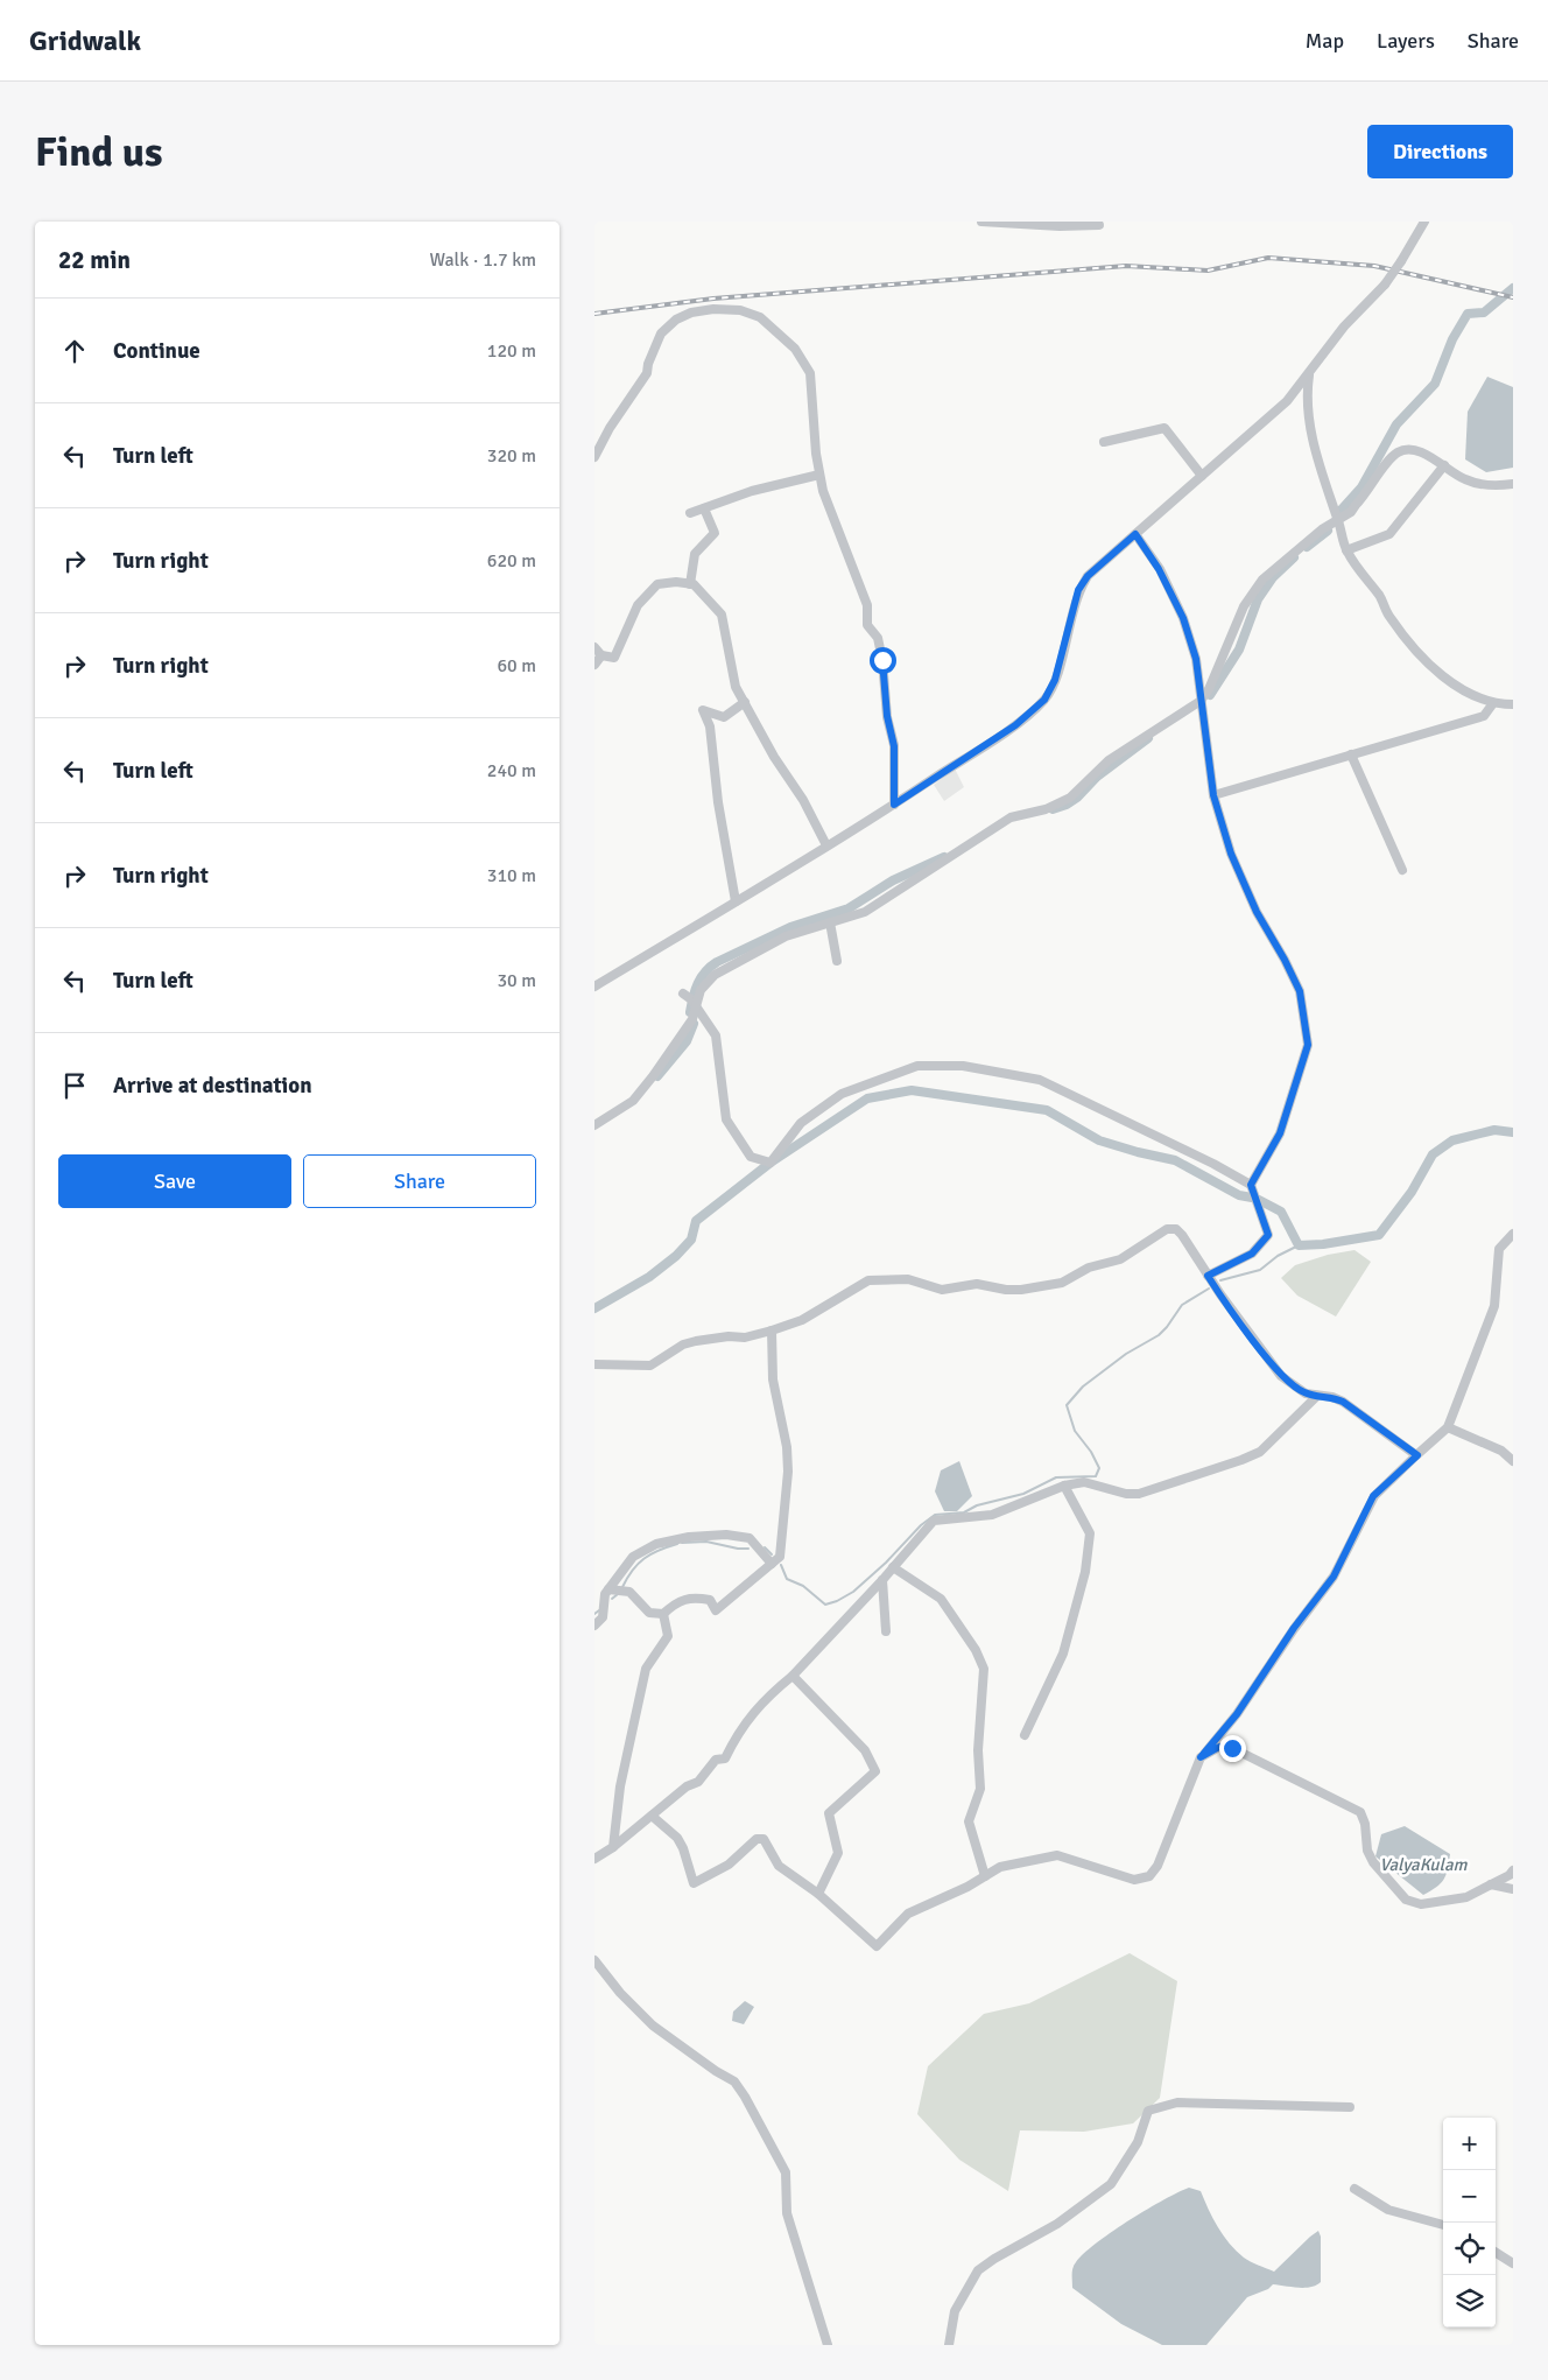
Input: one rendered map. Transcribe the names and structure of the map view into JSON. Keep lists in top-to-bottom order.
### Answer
{
  "water": ["ValyaKulam"],
  "page": {
    "header": "Gridwalk",
    "nav": ["Map", "Layers", "Share"],
    "buttons": [
      "Directions",
      ["Save", "Share"]
    ],
    "title": "Find us",
    "heading": ["22 min", "Walk · 1.7 km"],
    "list": [
      ["Continue", "120 m"],
      ["Turn left", "320 m"],
      ["Turn right", "620 m"],
      ["Turn right", "60 m"],
      ["Turn left", "240 m"],
      ["Turn right", "310 m"],
      ["Turn left", "30 m"],
      "Arrive at destination"
    ],
    "map_buttons": ["+", "−"]
  }
}
